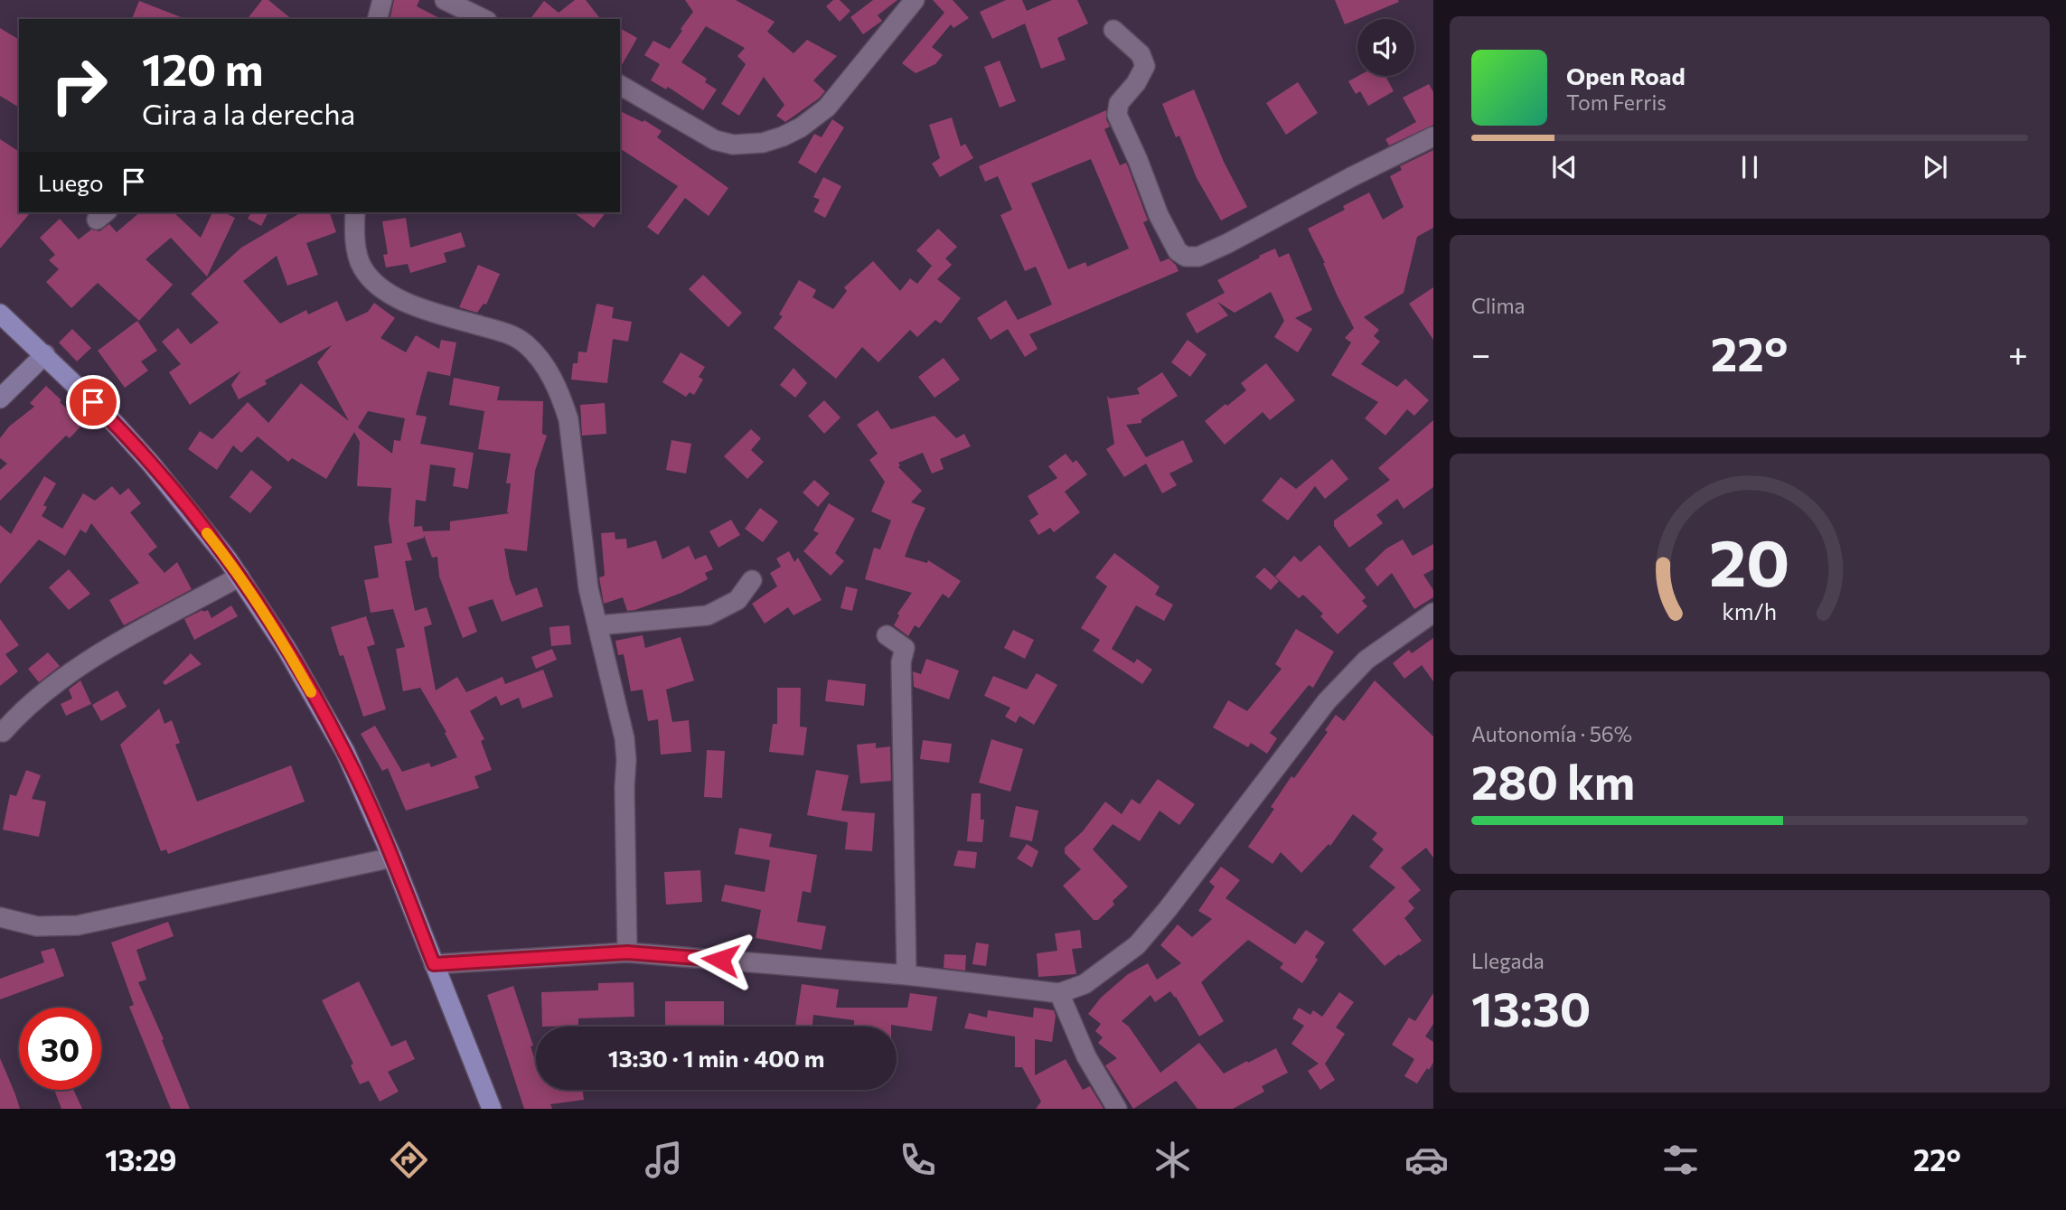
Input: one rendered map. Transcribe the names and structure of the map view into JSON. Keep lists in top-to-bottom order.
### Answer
{
  "page": {
    "turn": ["120 m", "Gira a la derecha"],
    "song": ["Open Road", "Tom Ferris"],
    "then": "Luego",
    "tile": [
      "Clima",
      ["Autonomía · 56%", "280 km"],
      ["Llegada", "13:30"]
    ],
    "heat": ["−", "22°", "+"],
    "limit": "30",
    "trip": "13:30 · 1 min · 400 m",
    "tabs": ["13:29", "22°"],
    "gauge": ["20", "km/h"]
  }
}
